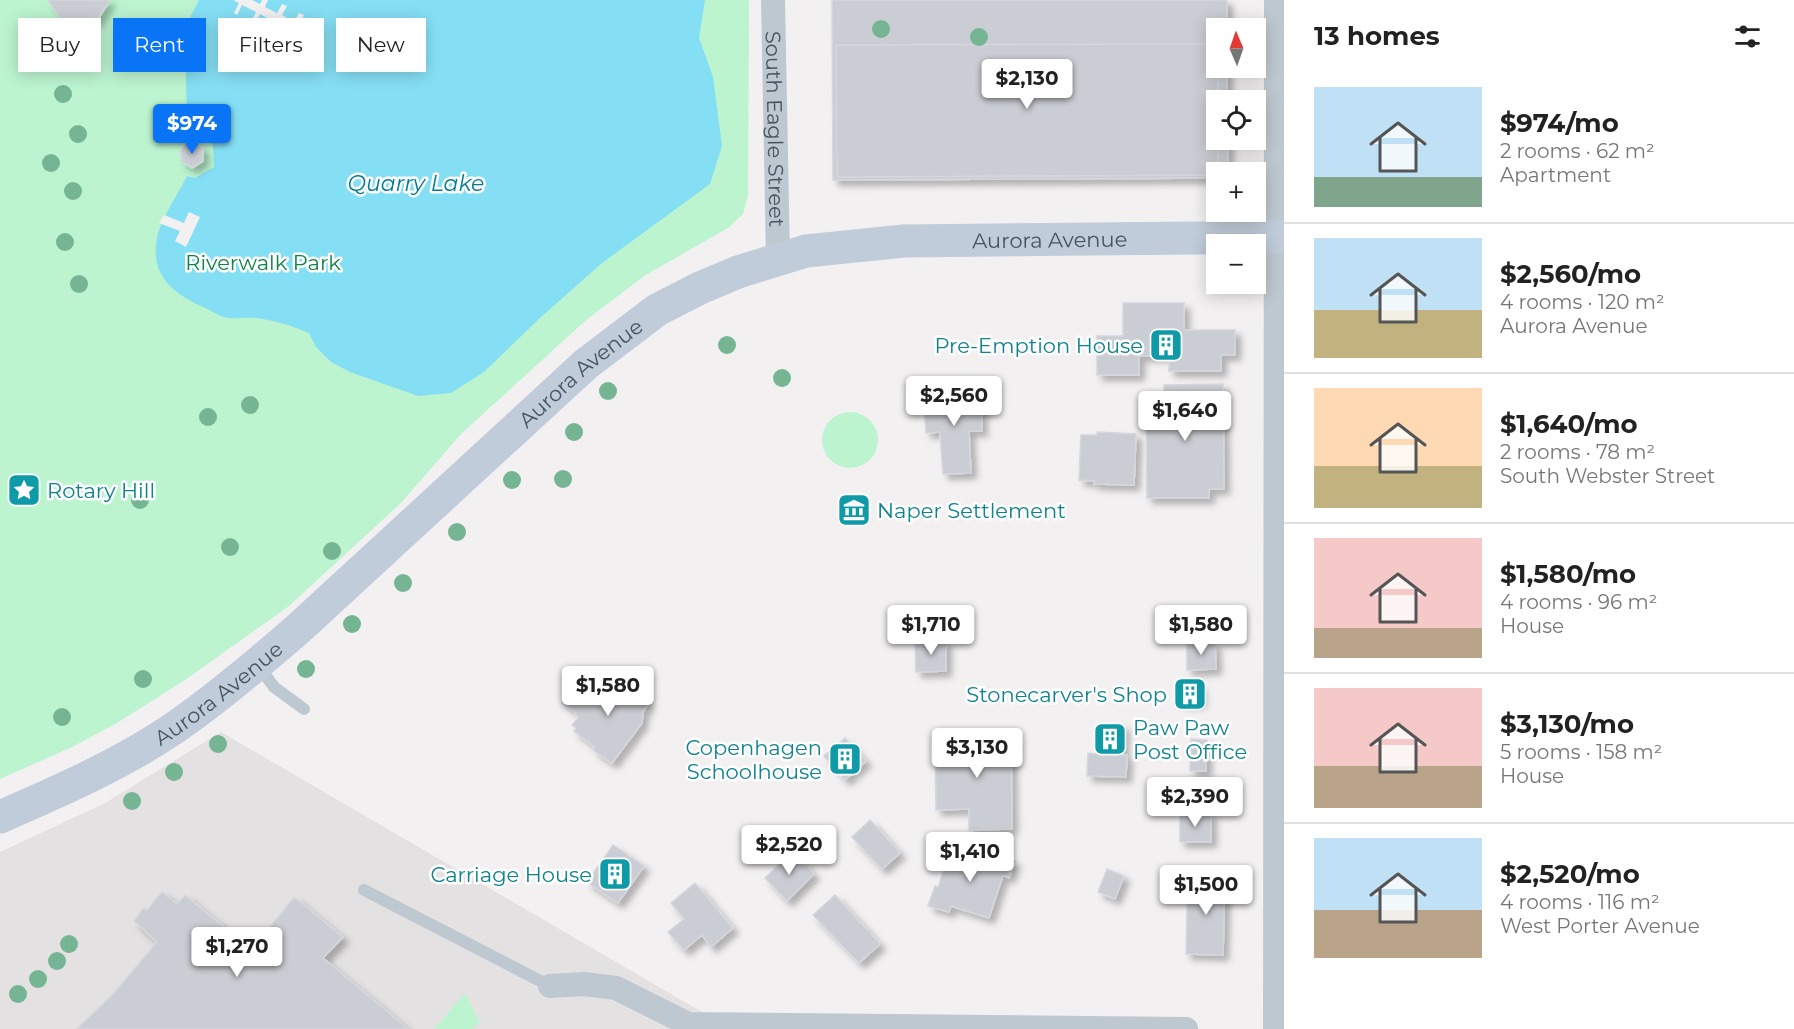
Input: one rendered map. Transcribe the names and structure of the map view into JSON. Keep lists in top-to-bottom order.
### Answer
{
  "streets": {
    "main road": ["Aurora Avenue"],
    "street": ["South Eagle Street"]
  },
  "crossings": [
    ["South Eagle Street", "Aurora Avenue"]
  ],
  "water": ["Quarry Lake"],
  "parks": ["Riverwalk Park"],
  "places": {
    "building": [
      "Pre-Emption House",
      "Stonecarver's Shop",
      "Paw Paw Post Office",
      "Copenhagen Schoolhouse",
      "Carriage House"
    ],
    "place": ["Rotary Hill"],
    "museum": ["Naper Settlement"]
  },
  "north": "top",
  "page": {
    "heading": "13 homes",
    "map_buttons": ["+", "−"],
    "chip": [
      "Buy",
      "Rent",
      "Filters",
      "New"
    ],
    "price": [
      "$2,130",
      "$974",
      "$2,560",
      "$1,640",
      "$1,710",
      "$1,580",
      "$1,580",
      "$3,130",
      "$2,390",
      "$2,520",
      "$1,410",
      "$1,500",
      "$1,270"
    ],
    "list": [
      {
        "name": "$974/mo",
        "note": "2 rooms · 62 m² · Apartment"
      },
      {
        "name": "$2,560/mo",
        "note": "4 rooms · 120 m² · Aurora Avenue"
      },
      {
        "name": "$1,640/mo",
        "note": "2 rooms · 78 m² · South Webster Street"
      },
      {
        "name": "$1,580/mo",
        "note": "4 rooms · 96 m² · House"
      },
      {
        "name": "$3,130/mo",
        "note": "5 rooms · 158 m² · House"
      },
      {
        "name": "$2,520/mo",
        "note": "4 rooms · 116 m² · West Porter Avenue"
      }
    ]
  }
}
